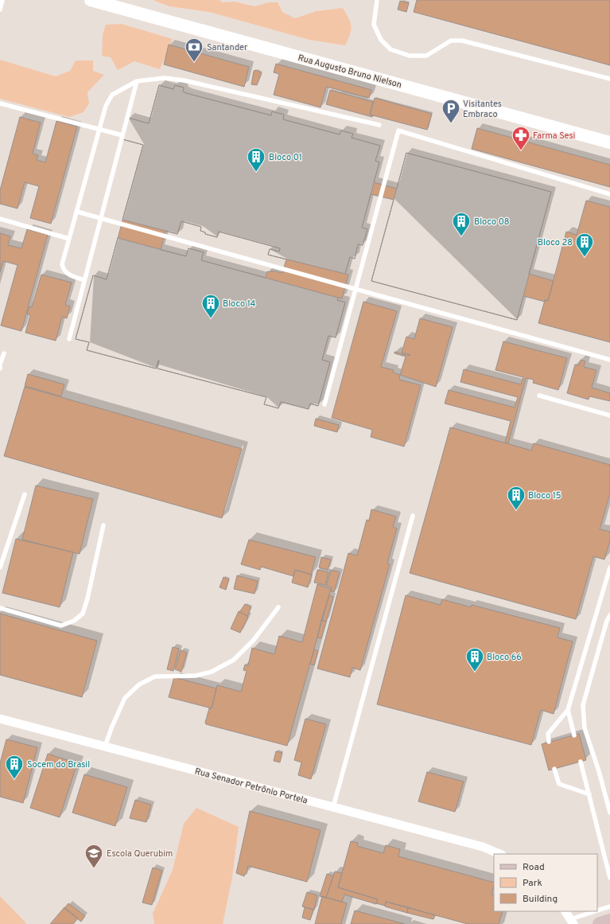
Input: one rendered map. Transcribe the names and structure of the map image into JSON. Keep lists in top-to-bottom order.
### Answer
{
  "streets": {
    "main road": ["Rua Augusto Bruno Nielson"],
    "street": ["Rua Senador Petrônio Portela"]
  },
  "places": {
    "bank": ["Santander"],
    "parking": ["Visitantes Embraco"],
    "pharmacy": ["Farma Sesi"],
    "building": [
      "Bloco 01",
      "Bloco 08",
      "Bloco 28",
      "Bloco 14",
      "Bloco 15",
      "Bloco 66",
      "Socem do Brasil"
    ],
    "school or university": ["Escola Querubim"]
  },
  "legend": ["Road", "Park", "Building"]
}
